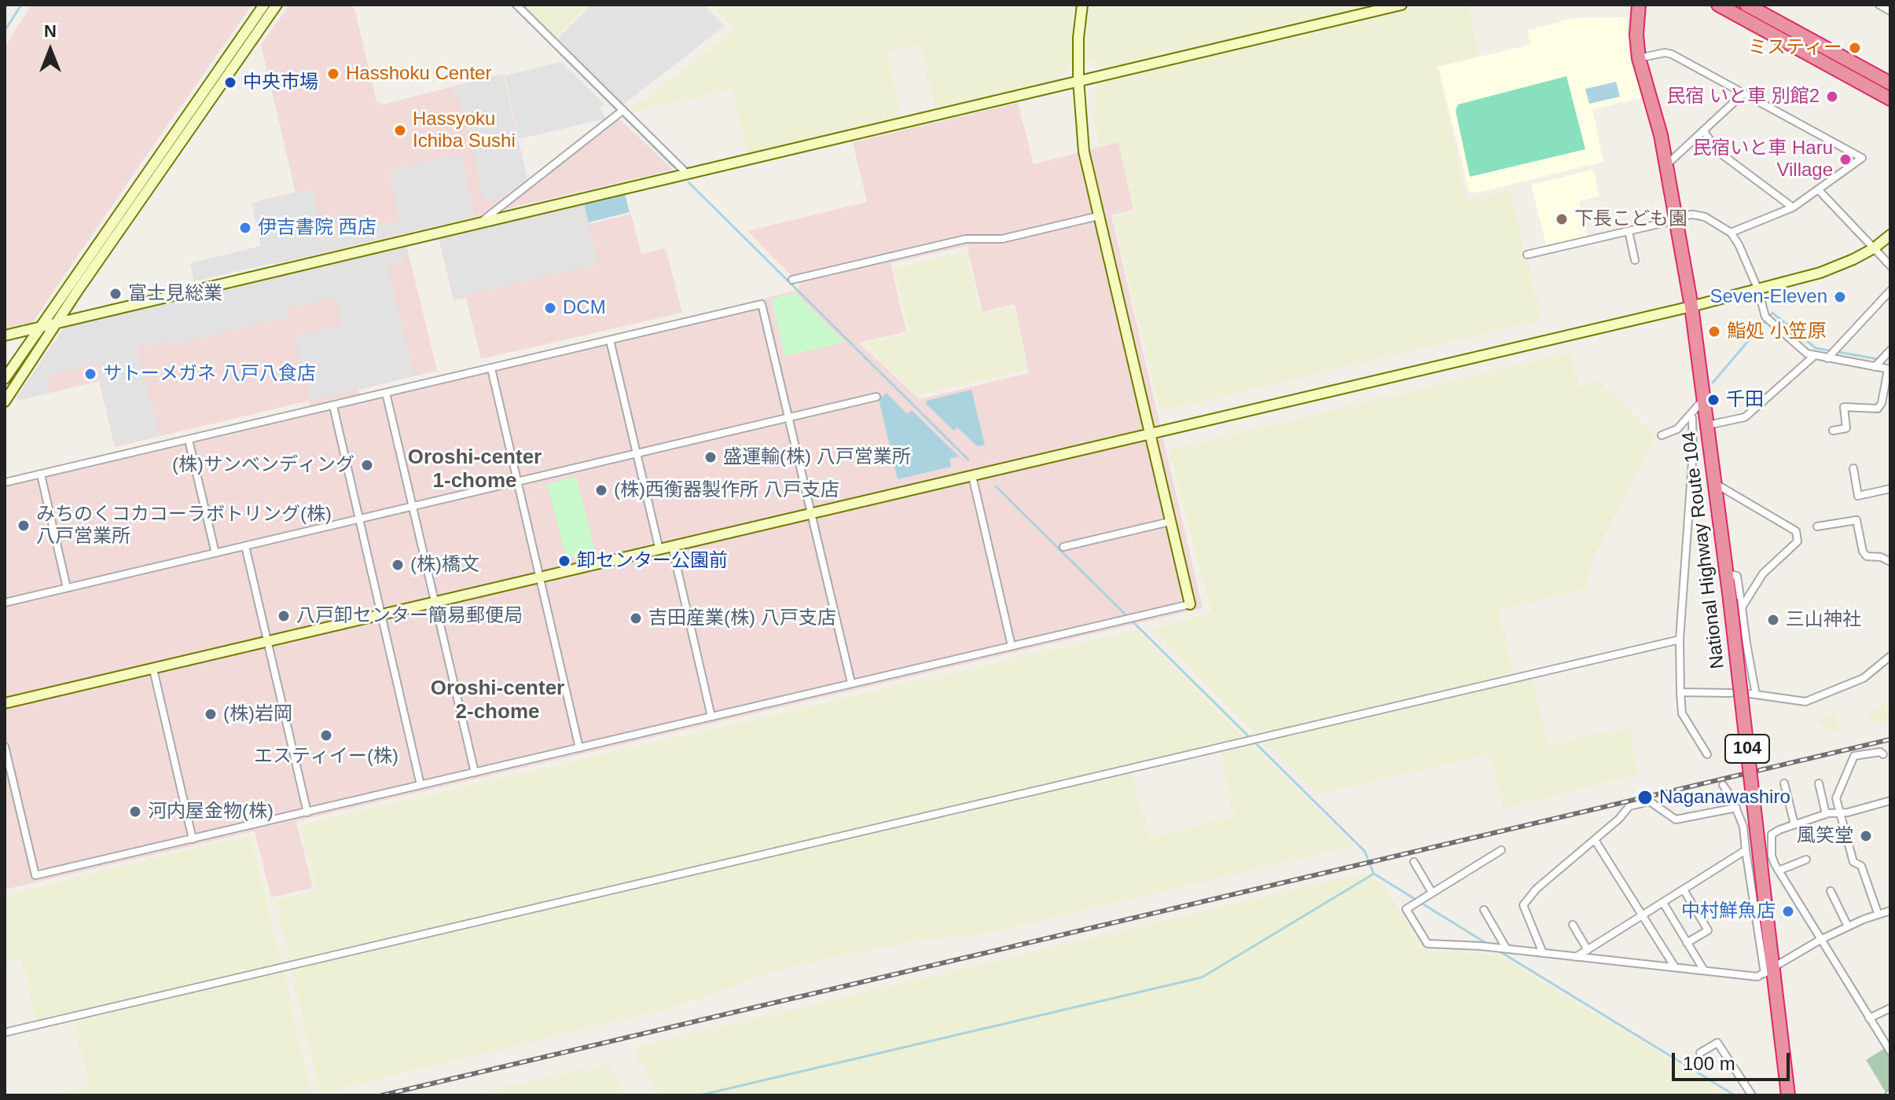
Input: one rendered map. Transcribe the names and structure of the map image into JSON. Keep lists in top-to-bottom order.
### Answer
{
  "streets": {
    "highway": ["National Highway Route 104", "104"]
  },
  "districts": ["Oroshi-center 1-chome", "Oroshi-center 2-chome"],
  "places": [
    "ミスティー",
    "Hasshoku Center",
    "中央市場",
    "民宿 いと車 別館2",
    "Hassyoku Ichiba Sushi",
    "民宿いと車 Haru Village",
    "下長こども園",
    "伊吉書院 西店",
    "富士見総業",
    "Seven-Eleven",
    "DCM",
    "鮨処 小笠原",
    "サトーメガネ 八戸八食店",
    "千田",
    "盛運輸(株) 八戸営業所",
    "(株)サンベンディング",
    "(株)西衡器製作所 八戸支店",
    "みちのくコカコーラボトリング(株) 八戸営業所",
    "卸センター公園前",
    "(株)橋文",
    "八戸卸センター簡易郵便局",
    "吉田産業(株) 八戸支店",
    "三山神社",
    "(株)岩岡",
    "エスティイー(株)",
    "Naganawashiro",
    "河内屋金物(株)",
    "風笑堂",
    "中村鮮魚店"
  ],
  "scale_bar": "100 m",
  "north": "top"
}
